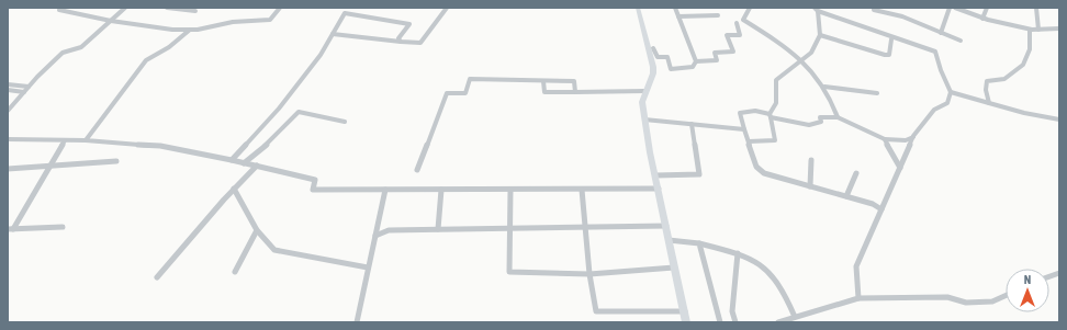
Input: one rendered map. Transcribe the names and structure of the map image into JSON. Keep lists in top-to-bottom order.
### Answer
{
  "north": "top"
}
